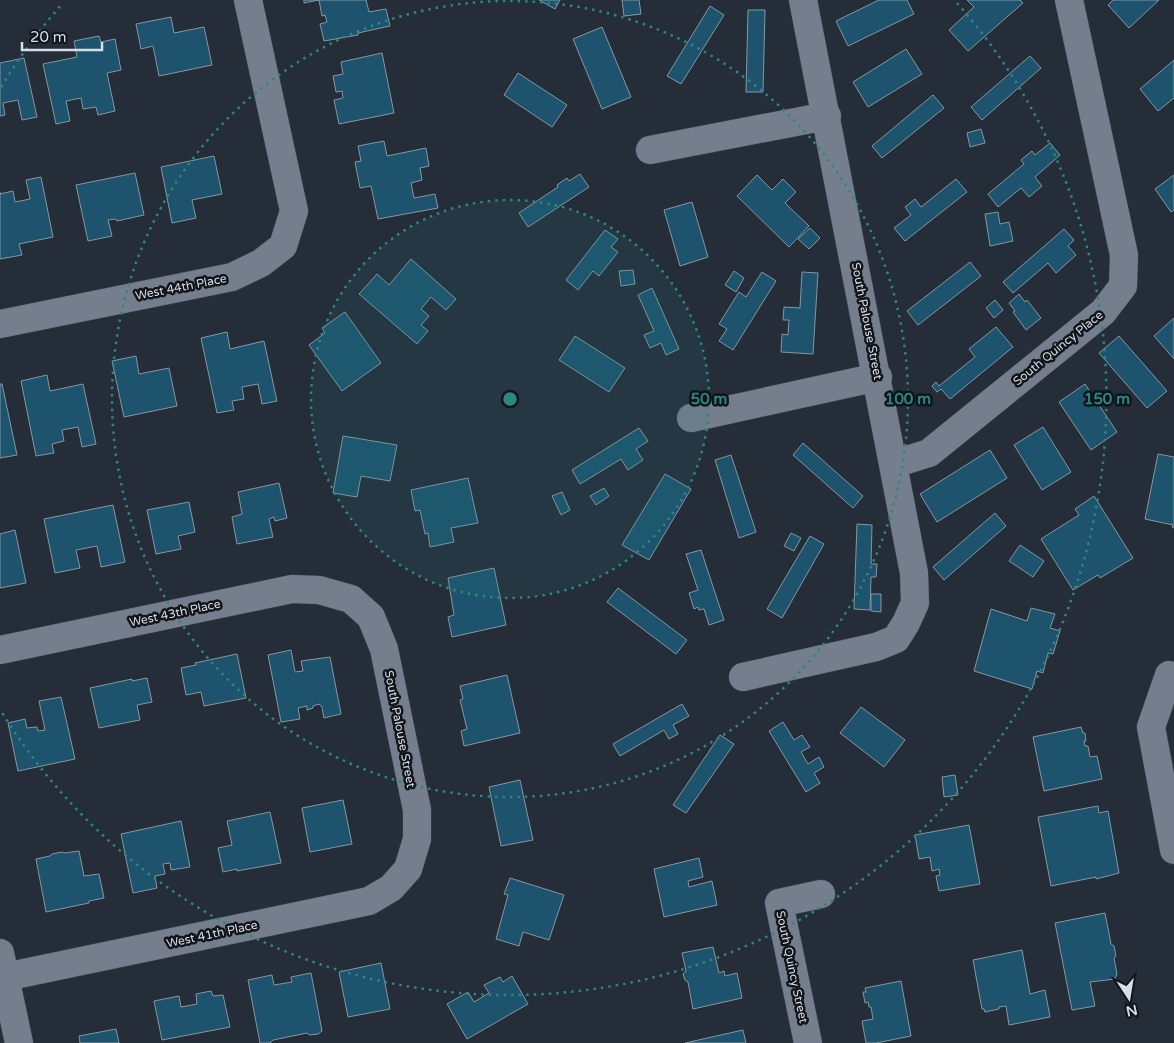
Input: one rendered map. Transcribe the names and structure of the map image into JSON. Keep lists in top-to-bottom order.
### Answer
{
  "streets": {
    "street": [
      "West 44th Place",
      "South Palouse Street",
      "South Quincy Place",
      "West 43th Place",
      "West 41th Place",
      "South Quincy Street"
    ]
  },
  "crossings": [
    ["South Palouse Street", "South Quincy Place"],
    ["South Palouse Street", "West 43th Place"],
    ["South Palouse Street", "West 41th Place"]
  ],
  "scale_bar": "20 m",
  "north": "bottom",
  "rings": ["50 m", "100 m", "150 m"]
}
